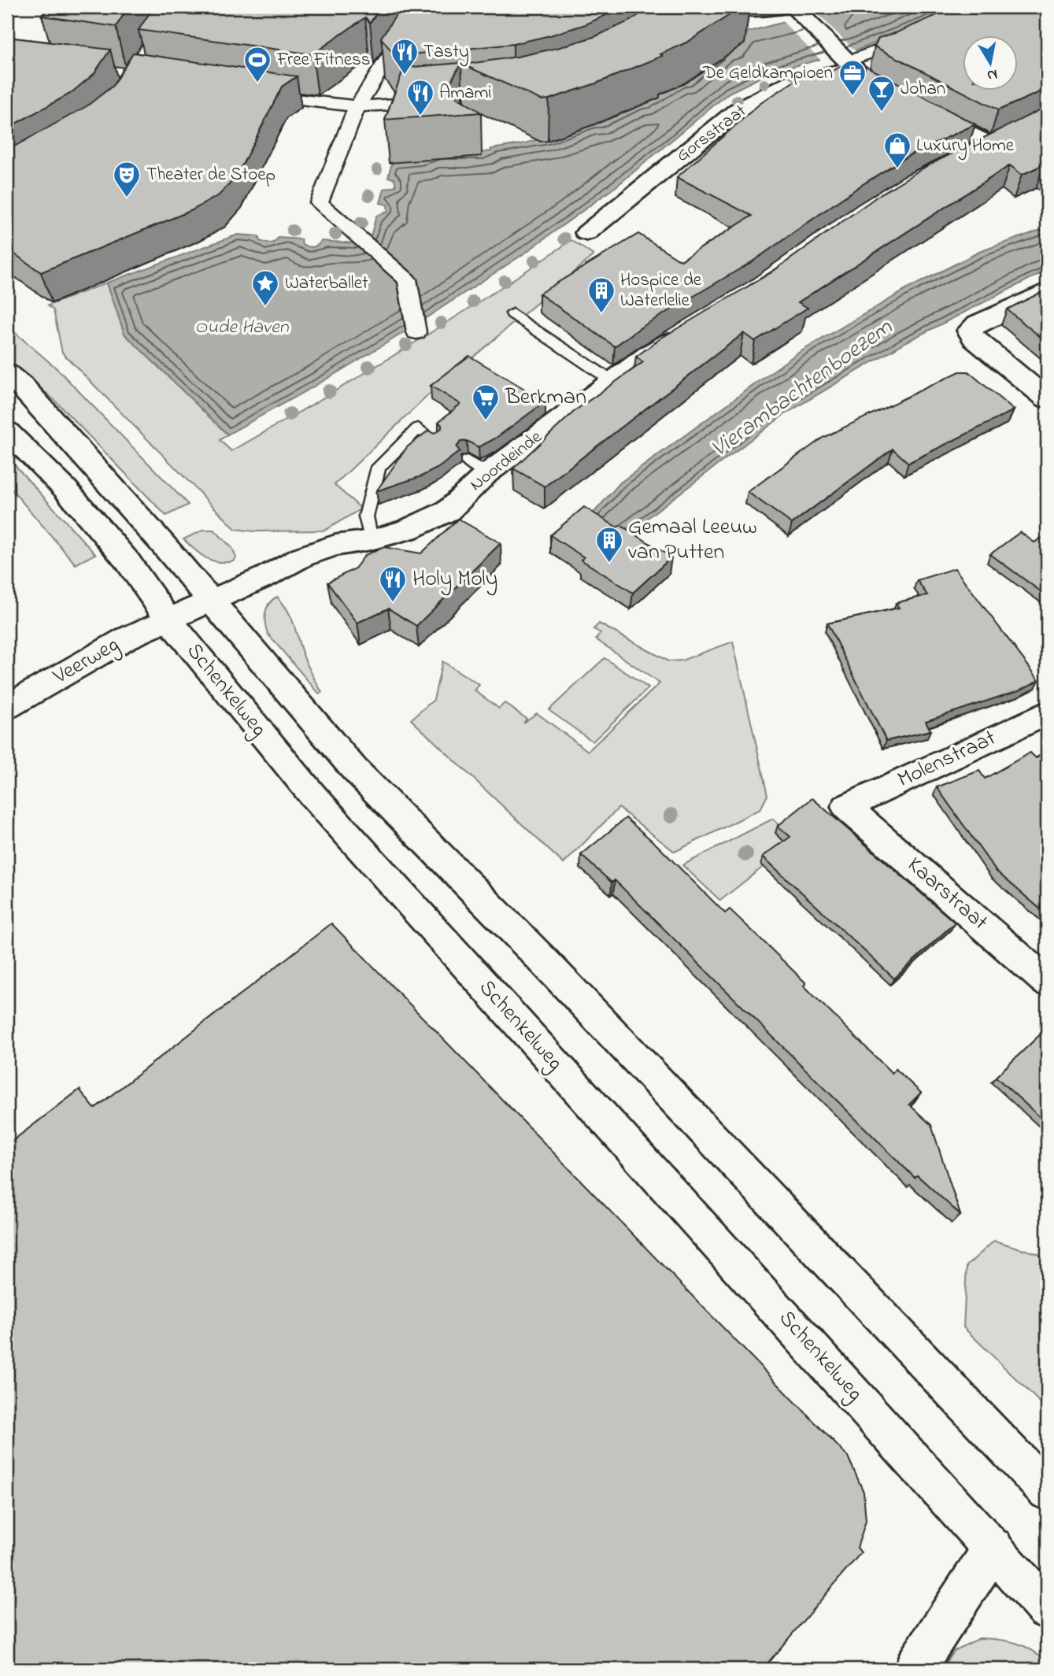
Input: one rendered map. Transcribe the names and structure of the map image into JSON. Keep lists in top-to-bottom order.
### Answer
{
  "streets": {
    "main road": [
      "Gorsstraat",
      "Noordeinde",
      "Veerweg",
      "Schenkelweg",
      "Molenstraat",
      "Kaarstraat"
    ]
  },
  "crossings": [
    ["Noordeinde", "Veerweg"],
    ["Noordeinde", "Schenkelweg"],
    ["Veerweg", "Schenkelweg"],
    ["Molenstraat", "Kaarstraat"]
  ],
  "water": ["Oude Haven", "Vierambachtenboezem"],
  "places": {
    "restaurant": ["Tasty", "Amami", "Holy Moly"],
    "sports": ["Free Fitness"],
    "office": ["De Geldkampioen"],
    "bar": ["Johan"],
    "shop": ["Luxury Home"],
    "theatre": ["Theater de Stoep"],
    "place": ["Waterballet"],
    "building": ["Hospice de Waterlelie", "Gemaal Leeuw van Putten"],
    "supermarket": ["Berkman"]
  },
  "north": "bottom"
}
